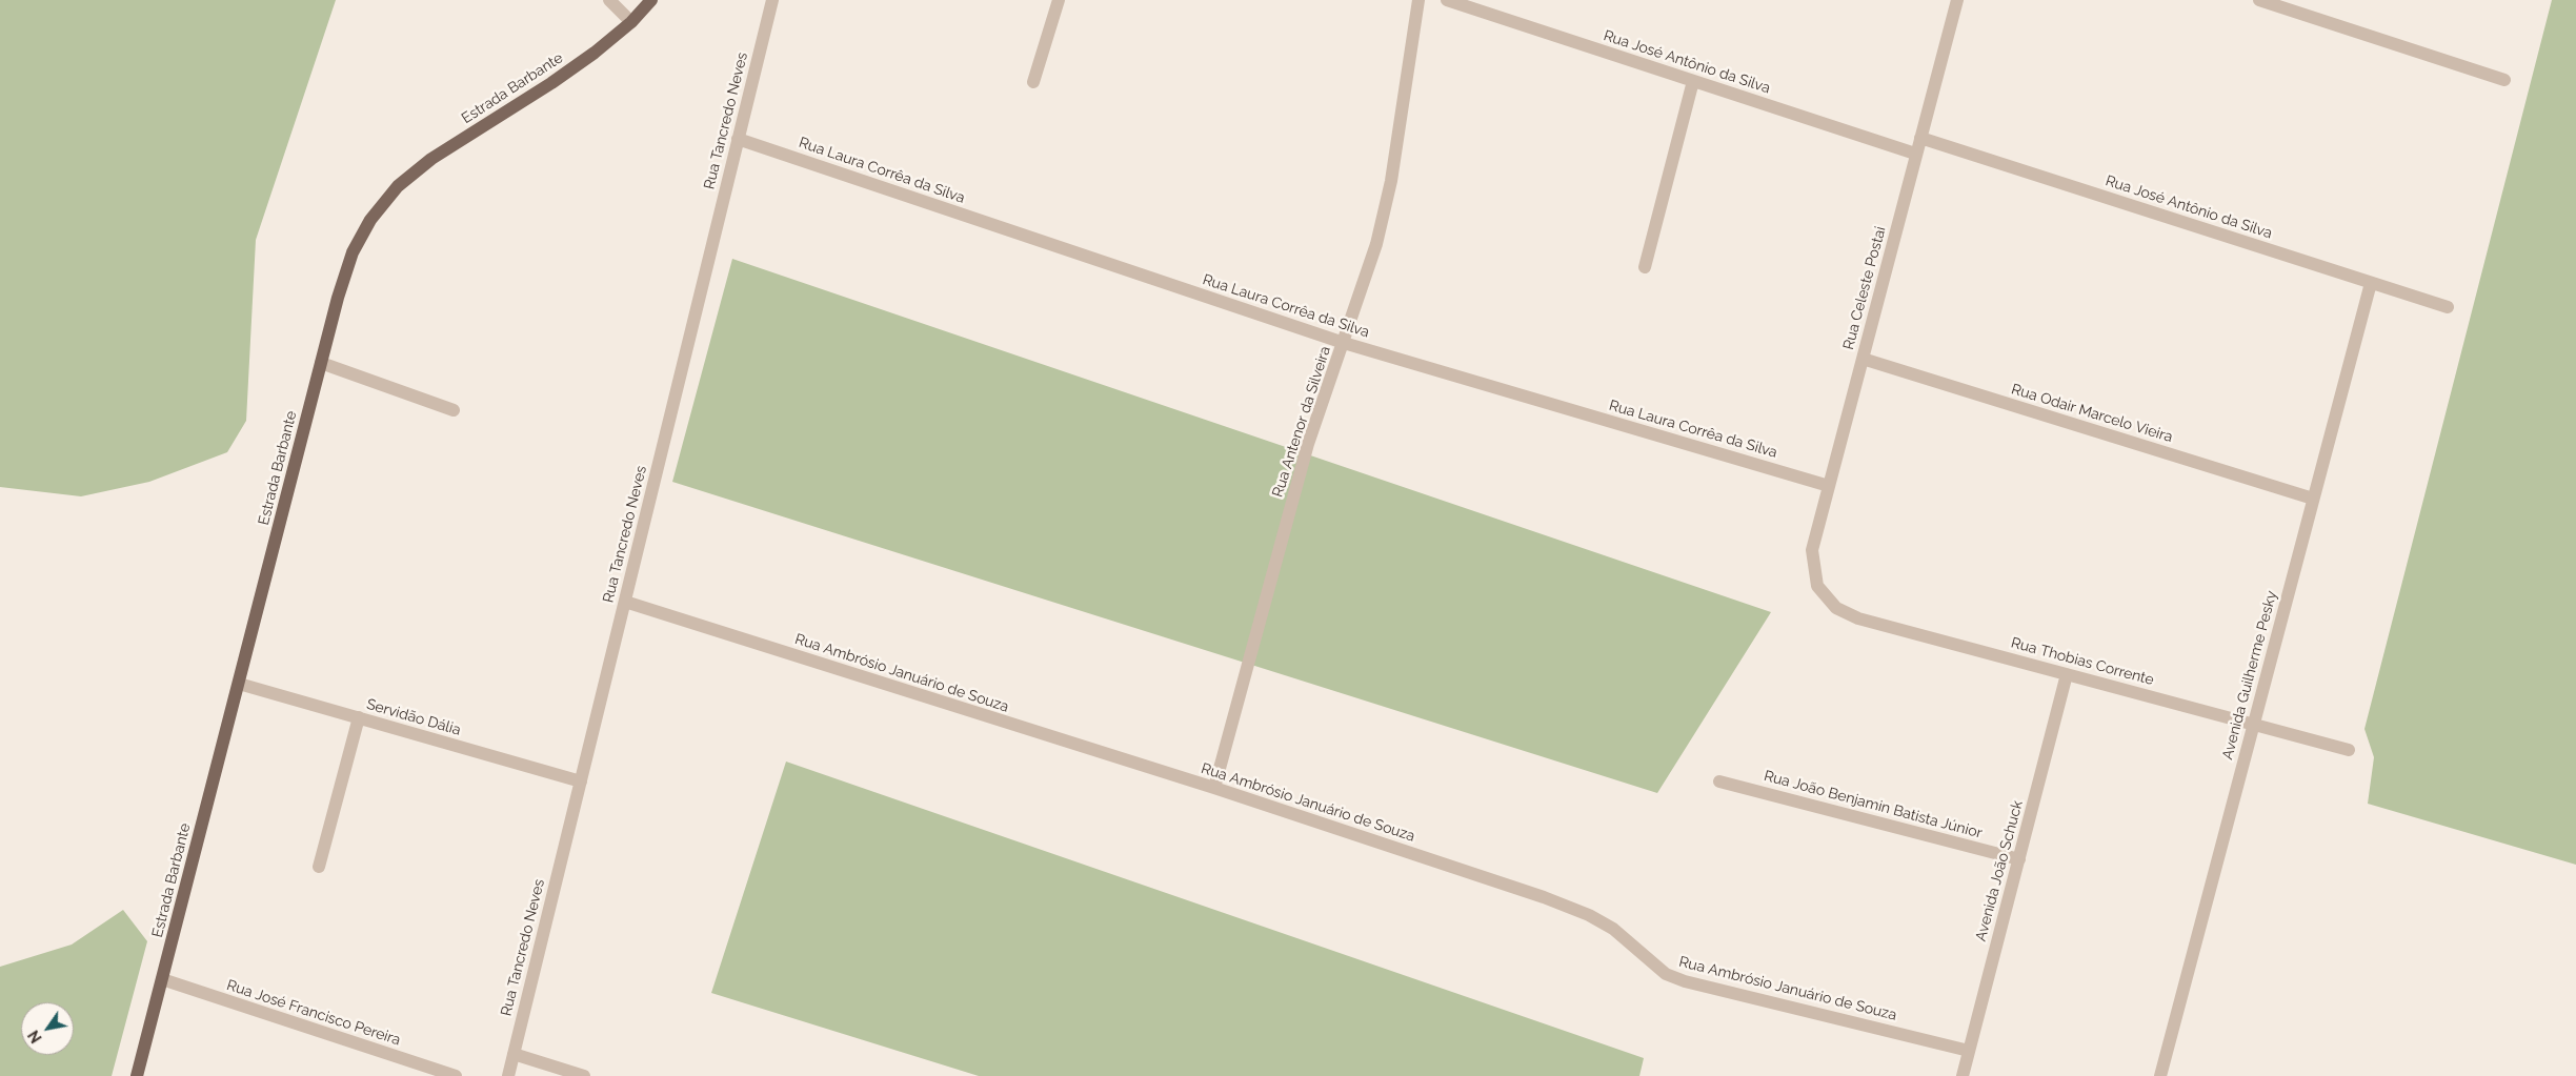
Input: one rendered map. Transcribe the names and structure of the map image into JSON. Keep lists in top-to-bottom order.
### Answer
{
  "streets": {
    "main road": ["Estrada Barbante"],
    "street": [
      "Rua José Antônio da Silva",
      "Rua Tancredo Neves",
      "Rua Laura Corrêa da Silva",
      "Rua Celeste Postai",
      "Rua Odair Marcelo Vieira",
      "Rua Antenor da Silveira",
      "Rua Thobias Corrente",
      "Rua Ambrósio Januário de Souza",
      "Avenida Guilherme Pesky",
      "Servidão Dália",
      "Rua João Benjamin Batista Júnior",
      "Avenida João Schuck",
      "Rua José Francisco Pereira"
    ]
  },
  "crossings": [
    ["Rua José Antônio da Silva", "Rua Celeste Postai"],
    ["Rua José Antônio da Silva", "Avenida Guilherme Pesky"],
    ["Estrada Barbante", "Servidão Dália"],
    ["Estrada Barbante", "Rua José Francisco Pereira"],
    ["Rua Tancredo Neves", "Rua Laura Corrêa da Silva"],
    ["Rua Tancredo Neves", "Rua Ambrósio Januário de Souza"],
    ["Rua Tancredo Neves", "Servidão Dália"],
    ["Rua Laura Corrêa da Silva", "Rua Celeste Postai"],
    ["Rua Laura Corrêa da Silva", "Rua Antenor da Silveira"],
    ["Rua Celeste Postai", "Rua Odair Marcelo Vieira"],
    ["Rua Celeste Postai", "Rua Thobias Corrente"],
    ["Rua Odair Marcelo Vieira", "Avenida Guilherme Pesky"],
    ["Rua Antenor da Silveira", "Rua Ambrósio Januário de Souza"],
    ["Rua Thobias Corrente", "Avenida Guilherme Pesky"],
    ["Rua Thobias Corrente", "Avenida João Schuck"],
    ["Rua Ambrósio Januário de Souza", "Avenida João Schuck"],
    ["Rua João Benjamin Batista Júnior", "Avenida João Schuck"]
  ],
  "north": "bottom left"
}
